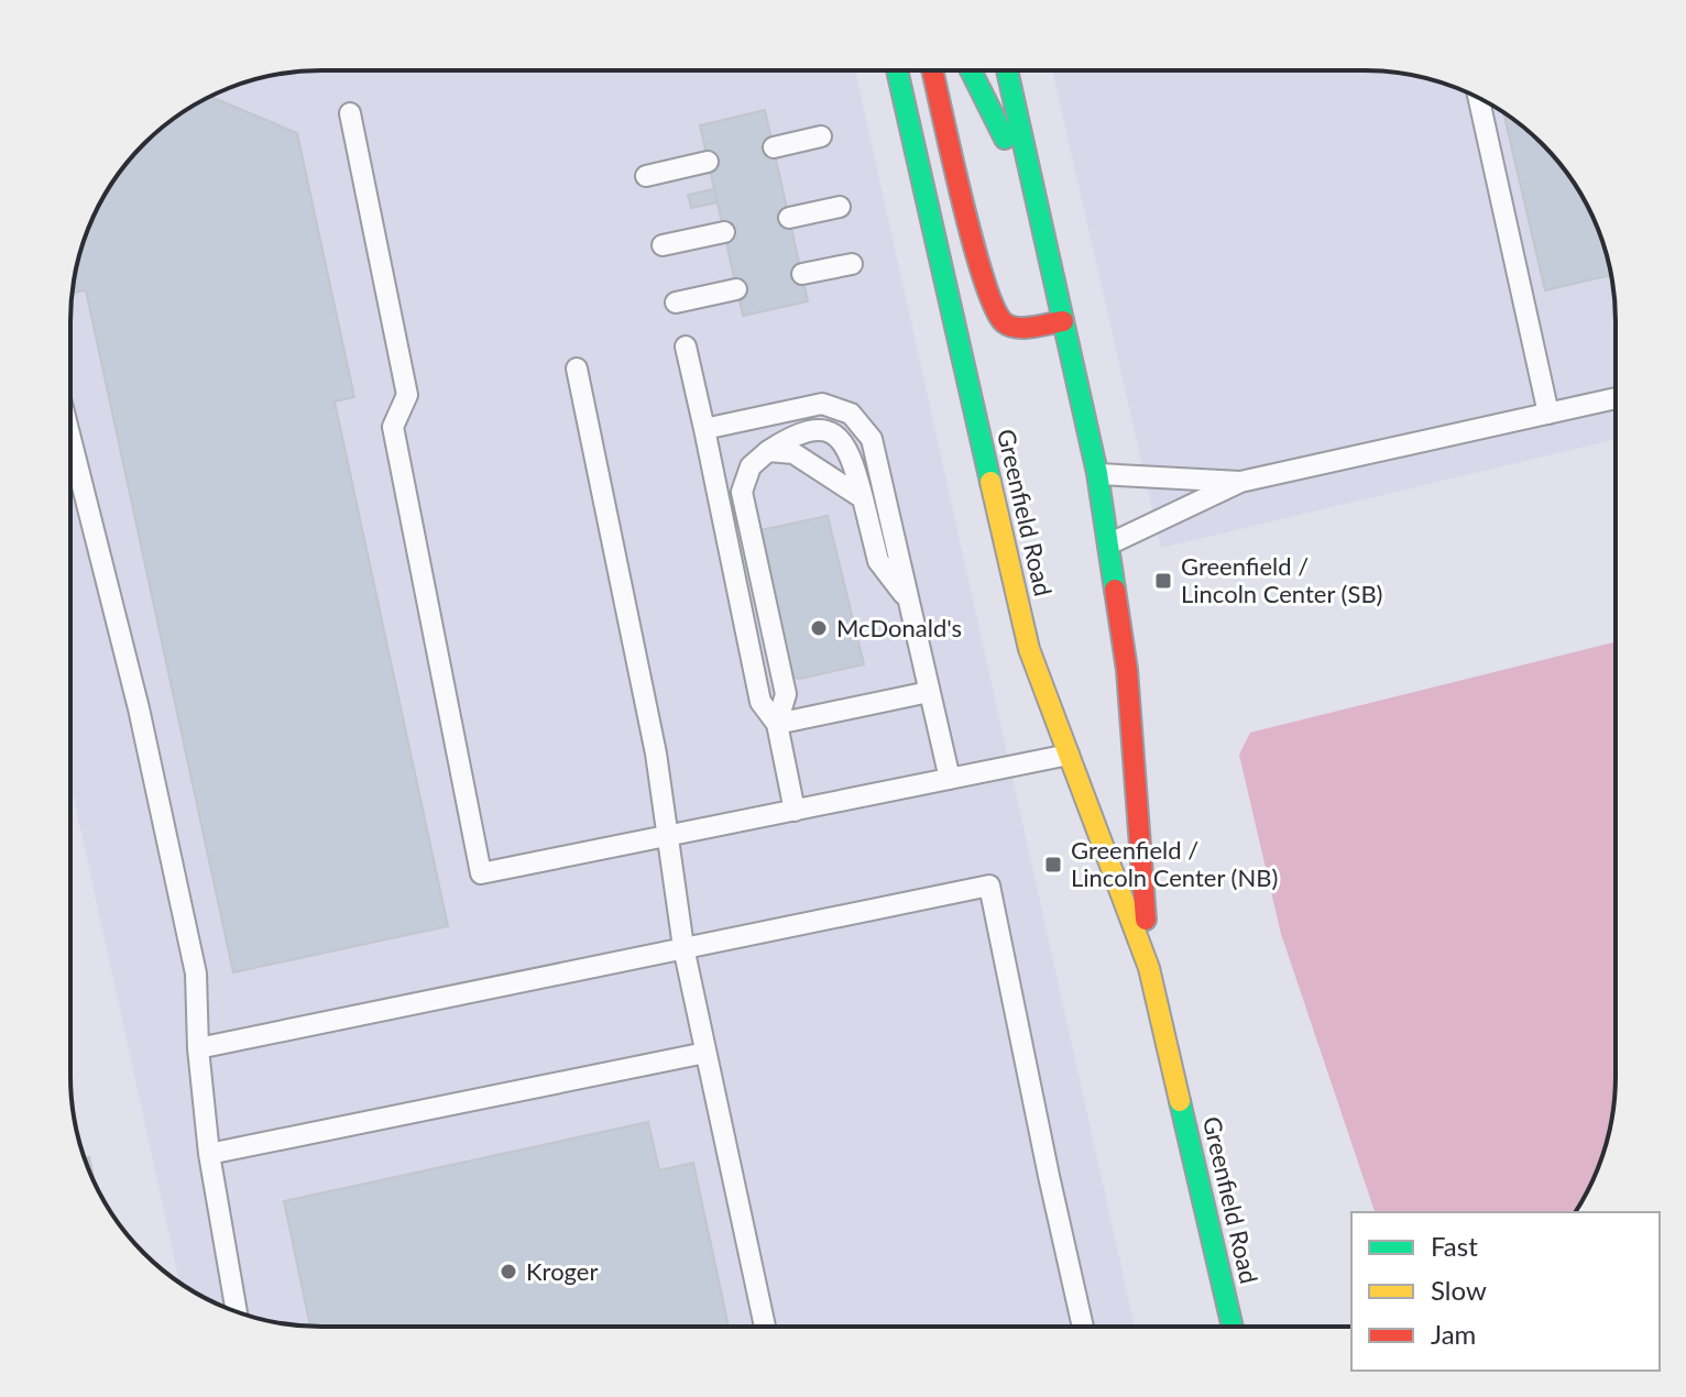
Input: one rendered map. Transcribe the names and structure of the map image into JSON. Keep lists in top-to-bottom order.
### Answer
{
  "streets": {
    "main road": ["Greenfield Road"]
  },
  "places": {
    "transit": ["Greenfield / Lincoln Center (SB)", "Greenfield / Lincoln Center (NB)"],
    "other": ["McDonald's", "Kroger"]
  },
  "legend": ["Fast", "Slow", "Jam"]
}
